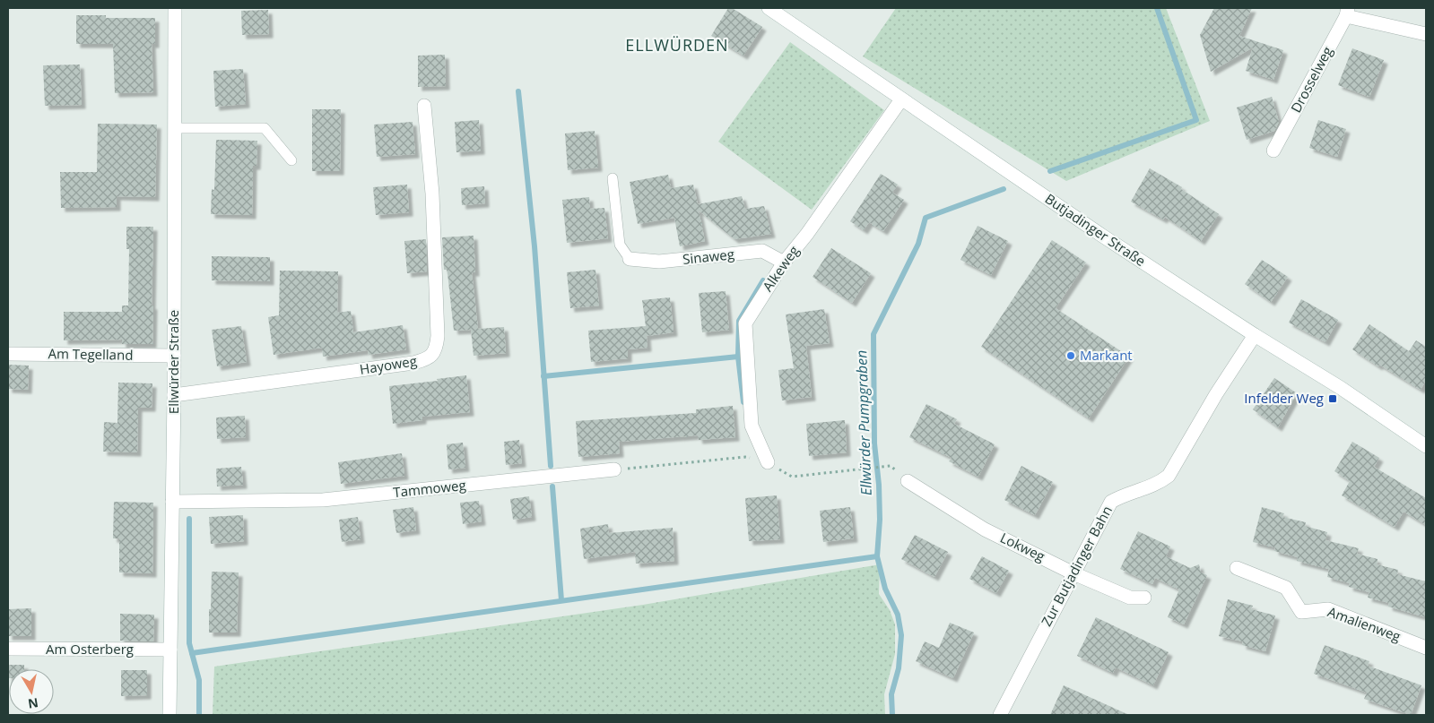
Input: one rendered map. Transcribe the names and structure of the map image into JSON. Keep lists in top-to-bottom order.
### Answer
{
  "streets": {
    "street": [
      "Drosselweg",
      "Butjadinger Straße",
      "Sinaweg",
      "Alkeweg",
      "Am Tegelland",
      "Ellwürder Straße",
      "Hayoweg",
      "Tammoweg",
      "Lokweg",
      "Zur Butjadinger Bahn",
      "Amalienweg",
      "Am Osterberg"
    ]
  },
  "crossings": [
    ["Butjadinger Straße", "Alkeweg"],
    ["Butjadinger Straße", "Zur Butjadinger Bahn"],
    ["Sinaweg", "Alkeweg"],
    ["Am Tegelland", "Ellwürder Straße"],
    ["Ellwürder Straße", "Hayoweg"],
    ["Ellwürder Straße", "Tammoweg"],
    ["Ellwürder Straße", "Am Osterberg"],
    ["Lokweg", "Zur Butjadinger Bahn"]
  ],
  "districts": ["ELLWÜRDEN"],
  "water": ["Ellwürder Pumpgraben"],
  "places": {
    "other": ["Markant"],
    "transit": ["Infelder Weg"]
  },
  "north": "bottom"
}
